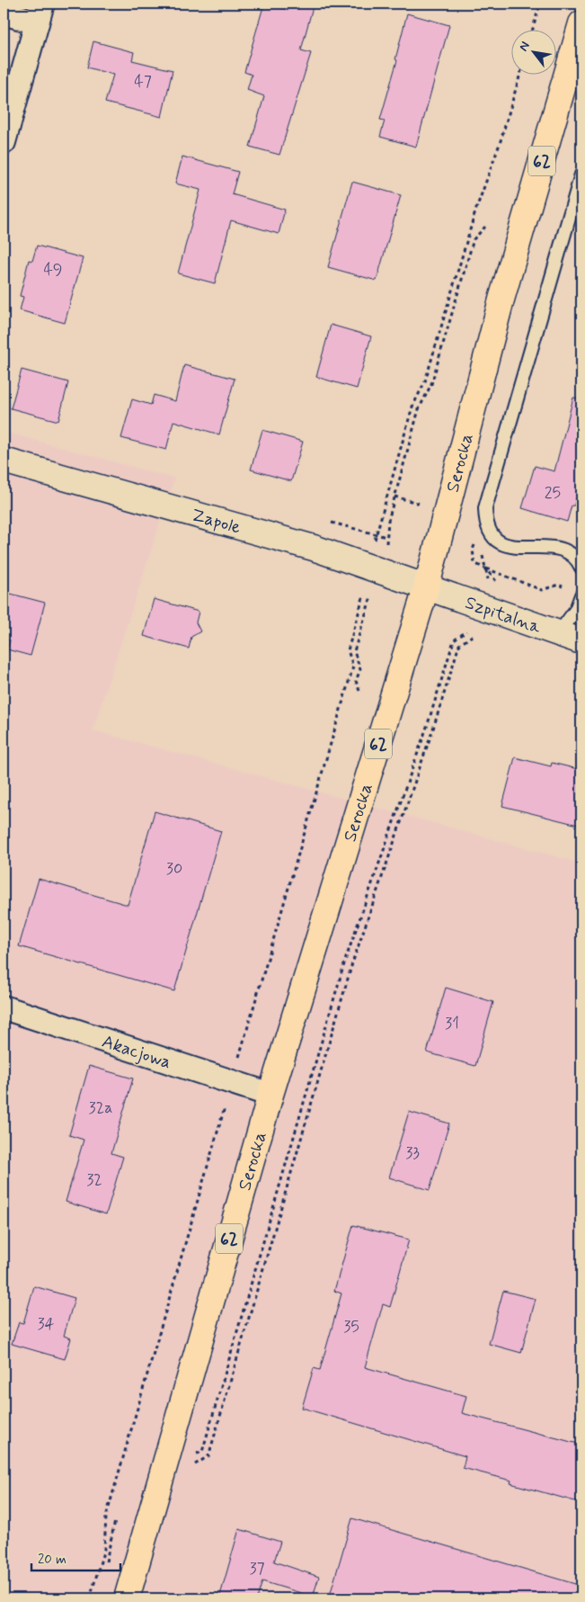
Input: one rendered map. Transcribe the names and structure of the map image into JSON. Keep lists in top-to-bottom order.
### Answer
{
  "streets": {
    "main road": ["62", "Serocka"],
    "street": ["Zapole", "Szpitalna", "Akacjowa"]
  },
  "crossings": [
    ["Serocka", "Zapole"],
    ["Serocka", "Szpitalna"],
    ["Serocka", "Akacjowa"],
    ["Zapole", "Szpitalna"]
  ],
  "house_numbers": [
    "47",
    "49",
    "25",
    "30",
    "31",
    "32a",
    "33",
    "32",
    "34",
    "35",
    "37"
  ],
  "scale_bar": "20 m",
  "north": "top left"
}
